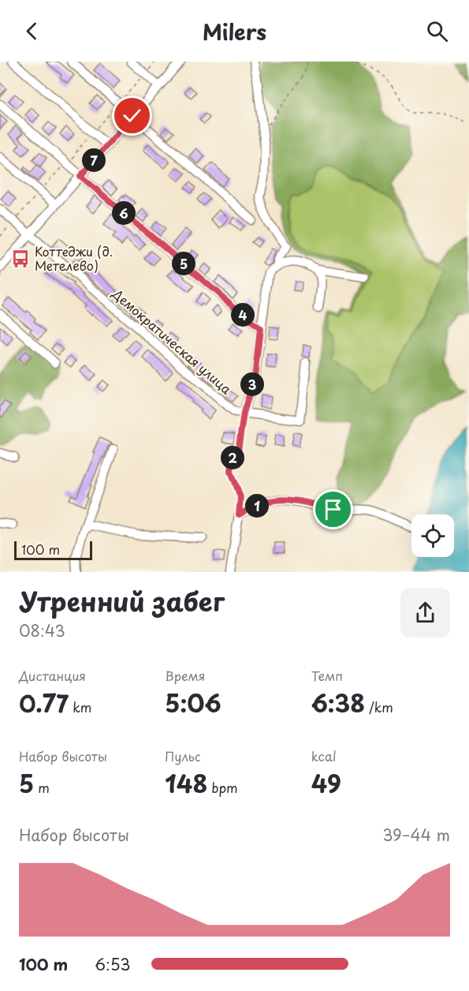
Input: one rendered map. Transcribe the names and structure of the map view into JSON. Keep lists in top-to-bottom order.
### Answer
{
  "streets": {
    "street": ["Демократическая улица"]
  },
  "places": {
    "bus stop": ["Коттеджи (д. Метелево)"]
  },
  "scale_bar": "100 m",
  "page": {
    "header": "Milers",
    "pins": [
      "7",
      "6",
      "5",
      "4",
      "3",
      "2",
      "1"
    ],
    "scale": "100 m",
    "heading": ["Утренний забег", "08:43"],
    "stats": [
      ["Дистанция", "0.77 km"],
      ["Время", "5:06"],
      ["Темп", "6:38 /km"],
      ["Набор высоты", "5 m"],
      ["Пульс", "148 bpm"],
      ["kcal", "49"]
    ],
    "chart": ["Набор высоты", "39–44 m"],
    "list": [
      {
        "name": "100 m",
        "note": "6:53"
      }
    ]
  }
}
